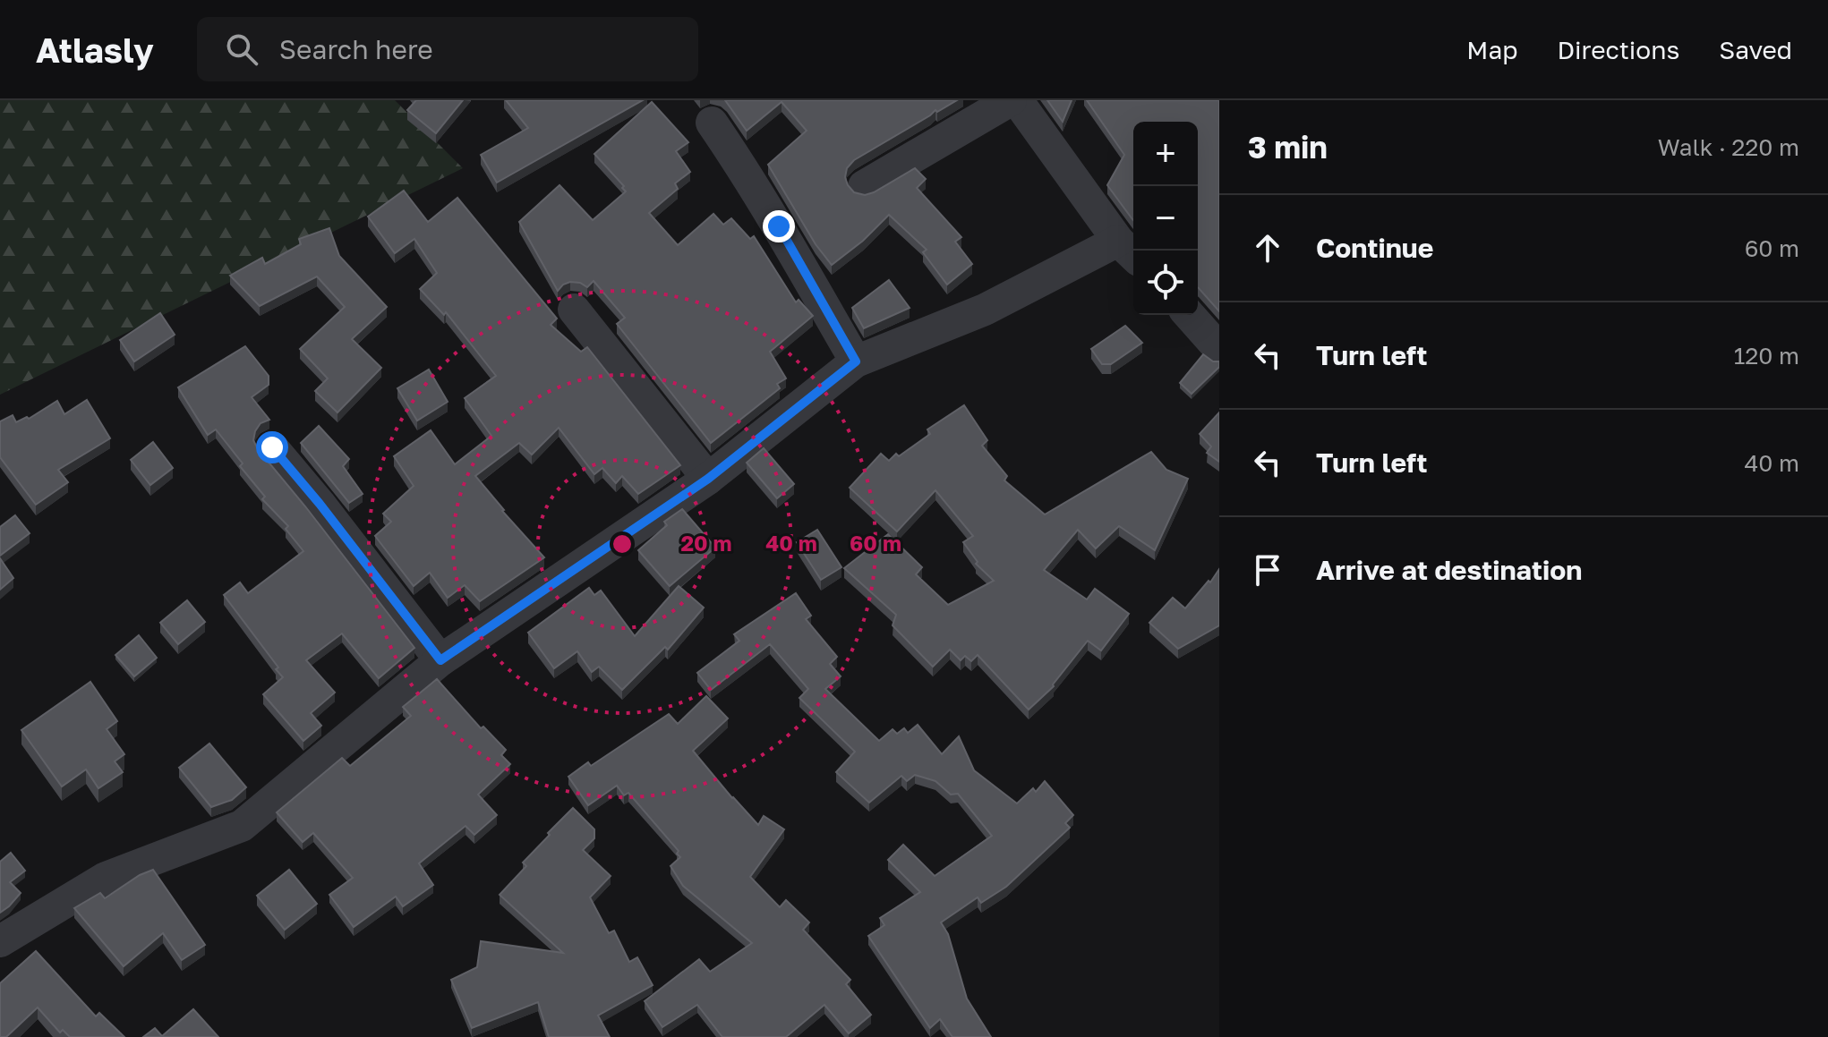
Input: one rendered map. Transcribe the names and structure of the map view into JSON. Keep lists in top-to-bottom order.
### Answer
{
  "page": {
    "header": "Atlasly",
    "search": "Search here",
    "nav": ["Map", "Directions", "Saved"],
    "heading": ["3 min", "Walk · 220 m"],
    "map_buttons": ["+", "−"],
    "list": [
      ["Continue", "60 m"],
      ["Turn left", "120 m"],
      ["Turn left", "40 m"],
      "Arrive at destination"
    ]
  },
  "rings": ["20 m", "40 m", "60 m"]
}
